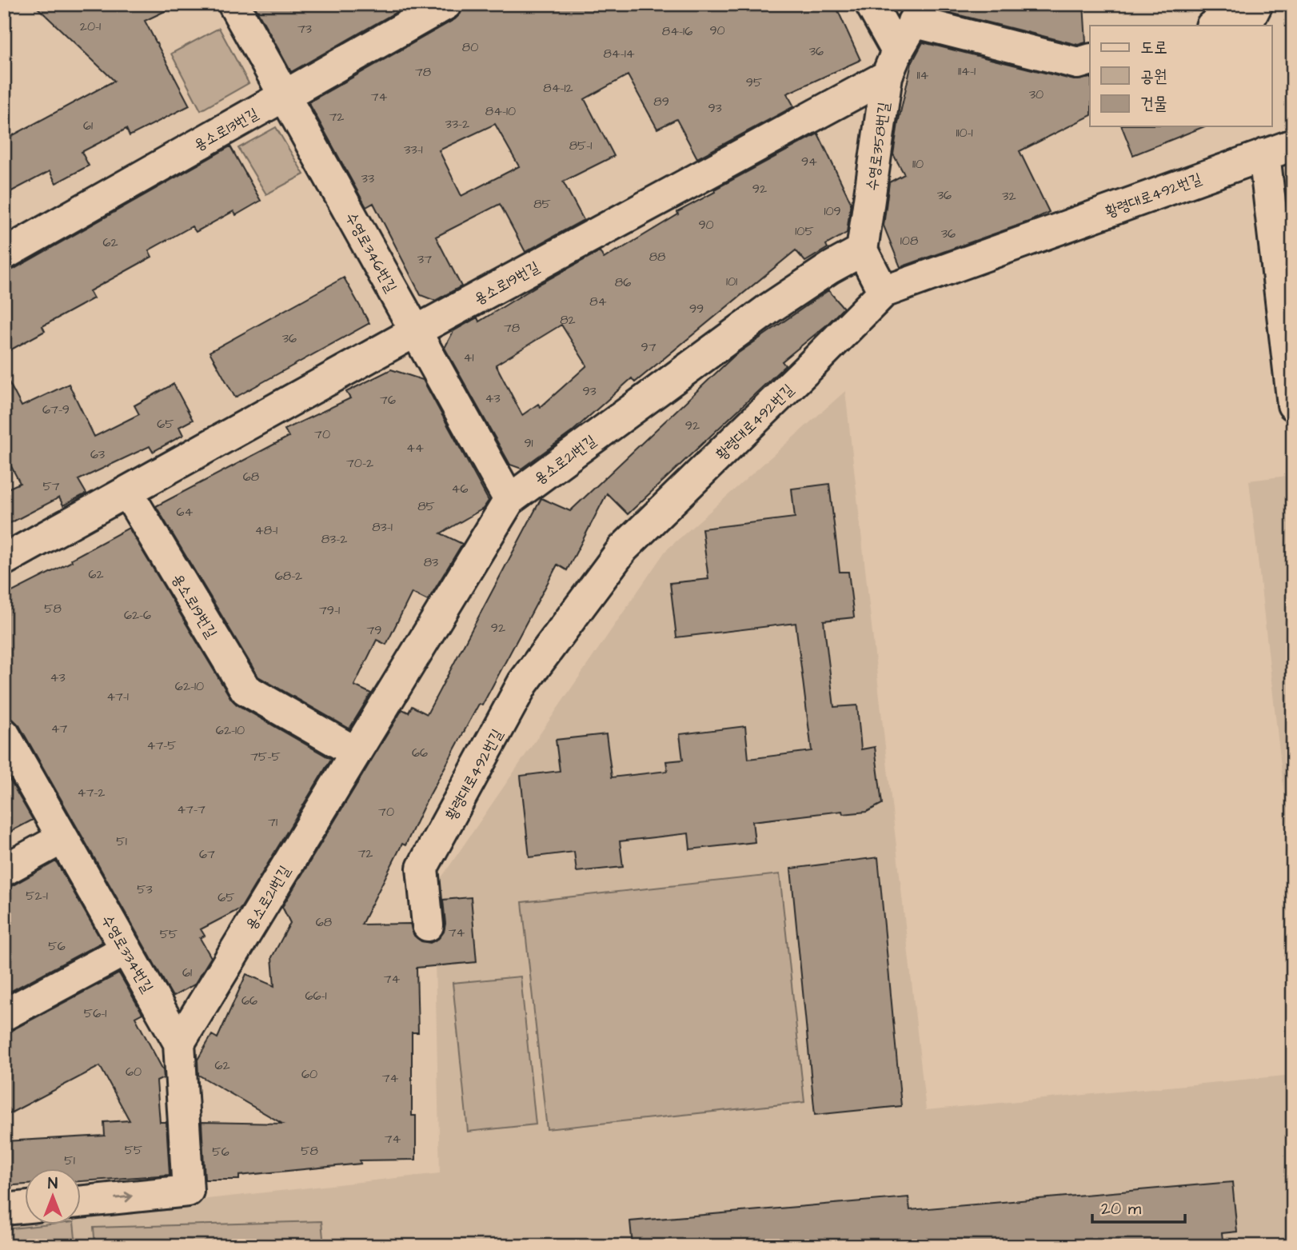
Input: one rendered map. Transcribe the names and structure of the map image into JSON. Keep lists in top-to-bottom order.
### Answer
{
  "streets": {
    "street": [
      "용소로13번길",
      "수영로358번길",
      "황령대로492번길",
      "수영로346번길",
      "용소로19번길",
      "용소로21번길",
      "수영로334번길"
    ]
  },
  "crossings": [
    ["용소로13번길", "수영로346번길"],
    ["수영로358번길", "용소로19번길"],
    ["수영로358번길", "용소로21번길"],
    ["수영로346번길", "용소로19번길"],
    ["수영로346번길", "용소로21번길"],
    ["용소로19번길", "용소로21번길"],
    ["용소로21번길", "수영로334번길"]
  ],
  "house_numbers": [
    "20-1",
    "73",
    "90",
    "84-16",
    "80",
    "36",
    "84-14",
    "114-1",
    "78",
    "114",
    "95",
    "84-12",
    "30",
    "74",
    "89",
    "93",
    "84-10",
    "72",
    "33-2",
    "61",
    "110-1",
    "85-1",
    "33-1",
    "94",
    "110",
    "33",
    "92",
    "36",
    "32",
    "85",
    "109",
    "90",
    "105",
    "36",
    "108",
    "62",
    "88",
    "37",
    "101",
    "86",
    "84",
    "99",
    "82",
    "78",
    "36",
    "97",
    "41",
    "93",
    "43",
    "76",
    "67-9",
    "65",
    "92",
    "70",
    "91",
    "44",
    "63",
    "70-2",
    "68",
    "57",
    "46",
    "85",
    "64",
    "83-1",
    "48-1",
    "83-2",
    "83",
    "62",
    "68-2",
    "58",
    "79-1",
    "62-6",
    "92",
    "79",
    "43",
    "62-10",
    "47-1",
    "47",
    "62-10",
    "47-5",
    "66",
    "75-5",
    "47-2",
    "47-7",
    "70",
    "71",
    "51",
    "72",
    "67",
    "53",
    "52-1",
    "65",
    "68",
    "74",
    "55",
    "56",
    "61",
    "74",
    "66-1",
    "66",
    "56-1",
    "62",
    "60",
    "60",
    "74",
    "74",
    "55",
    "58",
    "56",
    "51"
  ],
  "legend": ["도로", "공원", "건물"],
  "scale_bar": "20 m",
  "north": "top"
}
